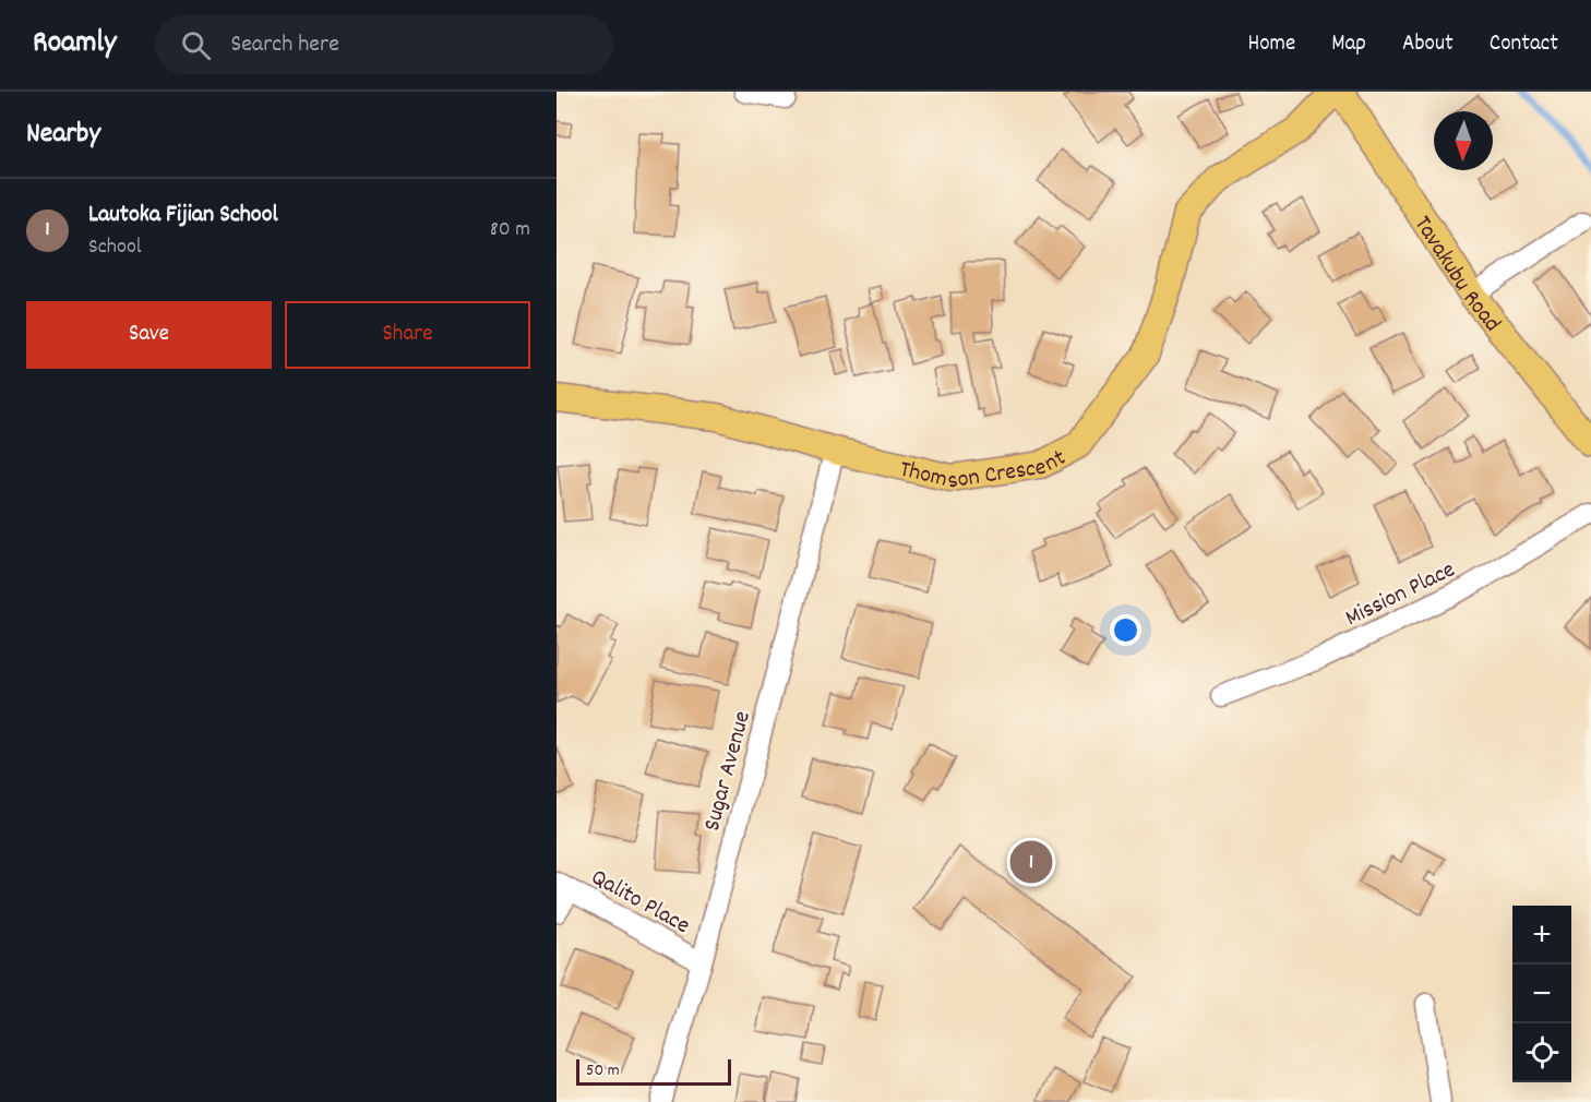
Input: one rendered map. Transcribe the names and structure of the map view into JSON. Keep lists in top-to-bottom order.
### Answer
{
  "streets": {
    "main road": ["Tavakubu Road", "Thomson Crescent"],
    "street": ["Mission Place", "Sugar Avenue", "Qalito Place"]
  },
  "crossings": [
    ["Thomson Crescent", "Sugar Avenue"],
    ["Sugar Avenue", "Qalito Place"]
  ],
  "scale_bar": "50 m",
  "north": "bottom",
  "page": {
    "header": "Roamly",
    "search": "Search here",
    "nav": [
      "Home",
      "Map",
      "About",
      "Contact"
    ],
    "heading": "Nearby",
    "list": [
      {
        "mark": "1",
        "name": "Lautoka Fijian School",
        "note": "School",
        "value": "80 m"
      }
    ],
    "buttons": ["Save", "Share"],
    "pins": "1",
    "map_buttons": ["+", "−"],
    "scale": "50 m"
  }
}
